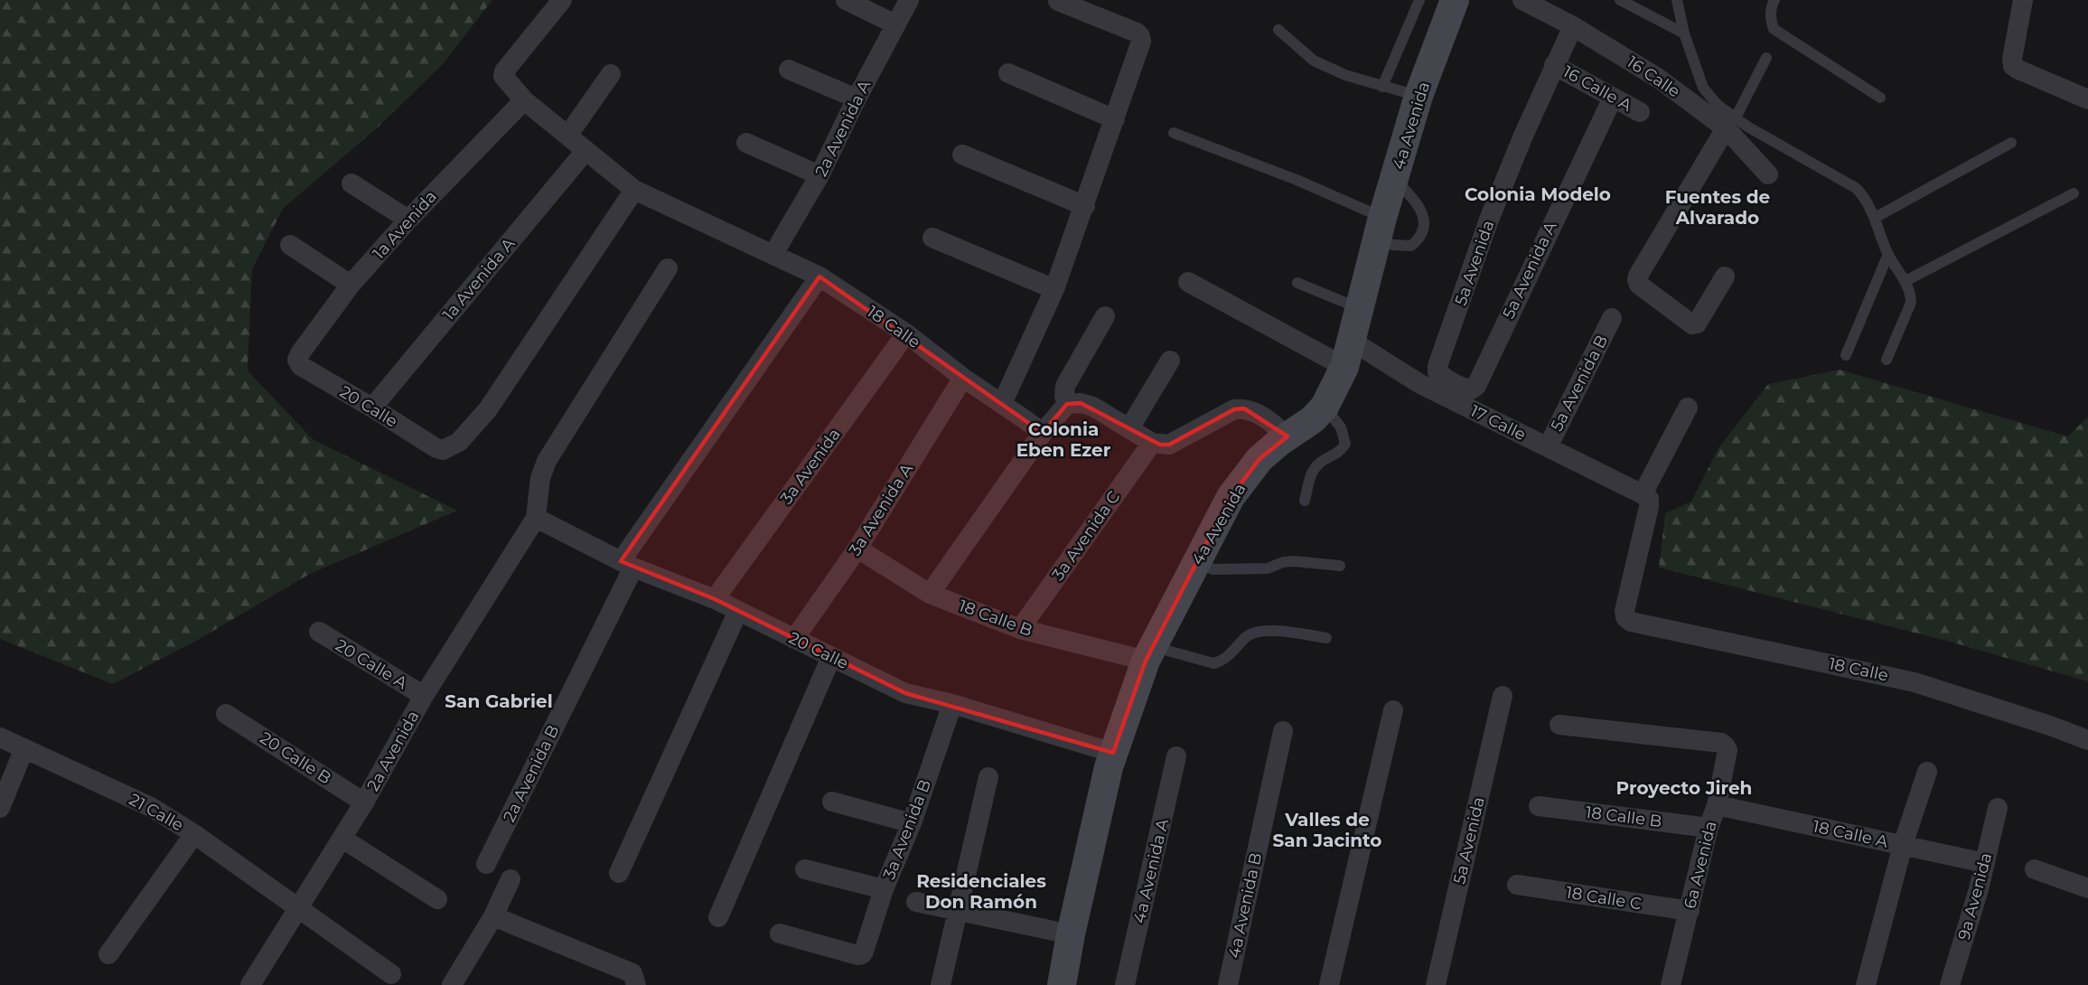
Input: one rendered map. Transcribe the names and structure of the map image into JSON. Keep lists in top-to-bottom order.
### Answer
{
  "streets": {
    "street": [
      "16 Calle",
      "16 Calle A",
      "4a Avenida",
      "2a Avenida A",
      "1a Avenida",
      "5a Avenida",
      "5a Avenida A",
      "1a Avenida A",
      "18 Calle",
      "5a Avenida B",
      "20 Calle",
      "17 Calle",
      "3a Avenida",
      "3a Avenida A",
      "3a Avenida C",
      "18 Calle B",
      "20 Calle A",
      "2a Avenida",
      "20 Calle B",
      "2a Avenida B",
      "21 Calle",
      "3a Avenida B",
      "18 Calle A",
      "6a Avenida",
      "4a Avenida A",
      "9a Avenida",
      "18 Calle C",
      "4a Avenida B"
    ]
  },
  "crossings": [
    ["16 Calle", "5a Avenida"],
    ["16 Calle A", "5a Avenida"],
    ["16 Calle A", "5a Avenida A"],
    ["4a Avenida", "20 Calle"],
    ["4a Avenida", "17 Calle"],
    ["4a Avenida", "18 Calle B"],
    ["2a Avenida A", "18 Calle"],
    ["1a Avenida", "18 Calle"],
    ["1a Avenida", "20 Calle"],
    ["5a Avenida", "5a Avenida A"],
    ["1a Avenida A", "18 Calle"],
    ["1a Avenida A", "20 Calle"],
    ["18 Calle", "20 Calle"],
    ["18 Calle", "17 Calle"],
    ["18 Calle", "3a Avenida"],
    ["18 Calle", "3a Avenida A"],
    ["18 Calle", "2a Avenida B"],
    ["5a Avenida B", "17 Calle"],
    ["20 Calle", "3a Avenida"],
    ["20 Calle", "3a Avenida A"],
    ["20 Calle", "2a Avenida"],
    ["20 Calle", "2a Avenida B"],
    ["20 Calle", "3a Avenida B"],
    ["3a Avenida A", "18 Calle B"],
    ["3a Avenida C", "18 Calle B"],
    ["18 Calle B", "6a Avenida"],
    ["20 Calle A", "2a Avenida"],
    ["2a Avenida", "20 Calle B"],
    ["2a Avenida", "21 Calle"],
    ["18 Calle A", "6a Avenida"],
    ["18 Calle A", "9a Avenida"],
    ["6a Avenida", "18 Calle C"]
  ],
  "districts": [
    "Colonia Modelo",
    "Fuentes de Alvarado",
    "Colonia Eben Ezer",
    "San Gabriel",
    "Proyecto Jireh",
    "Valles de San Jacinto",
    "Residenciales Don Ramón"
  ]
}
